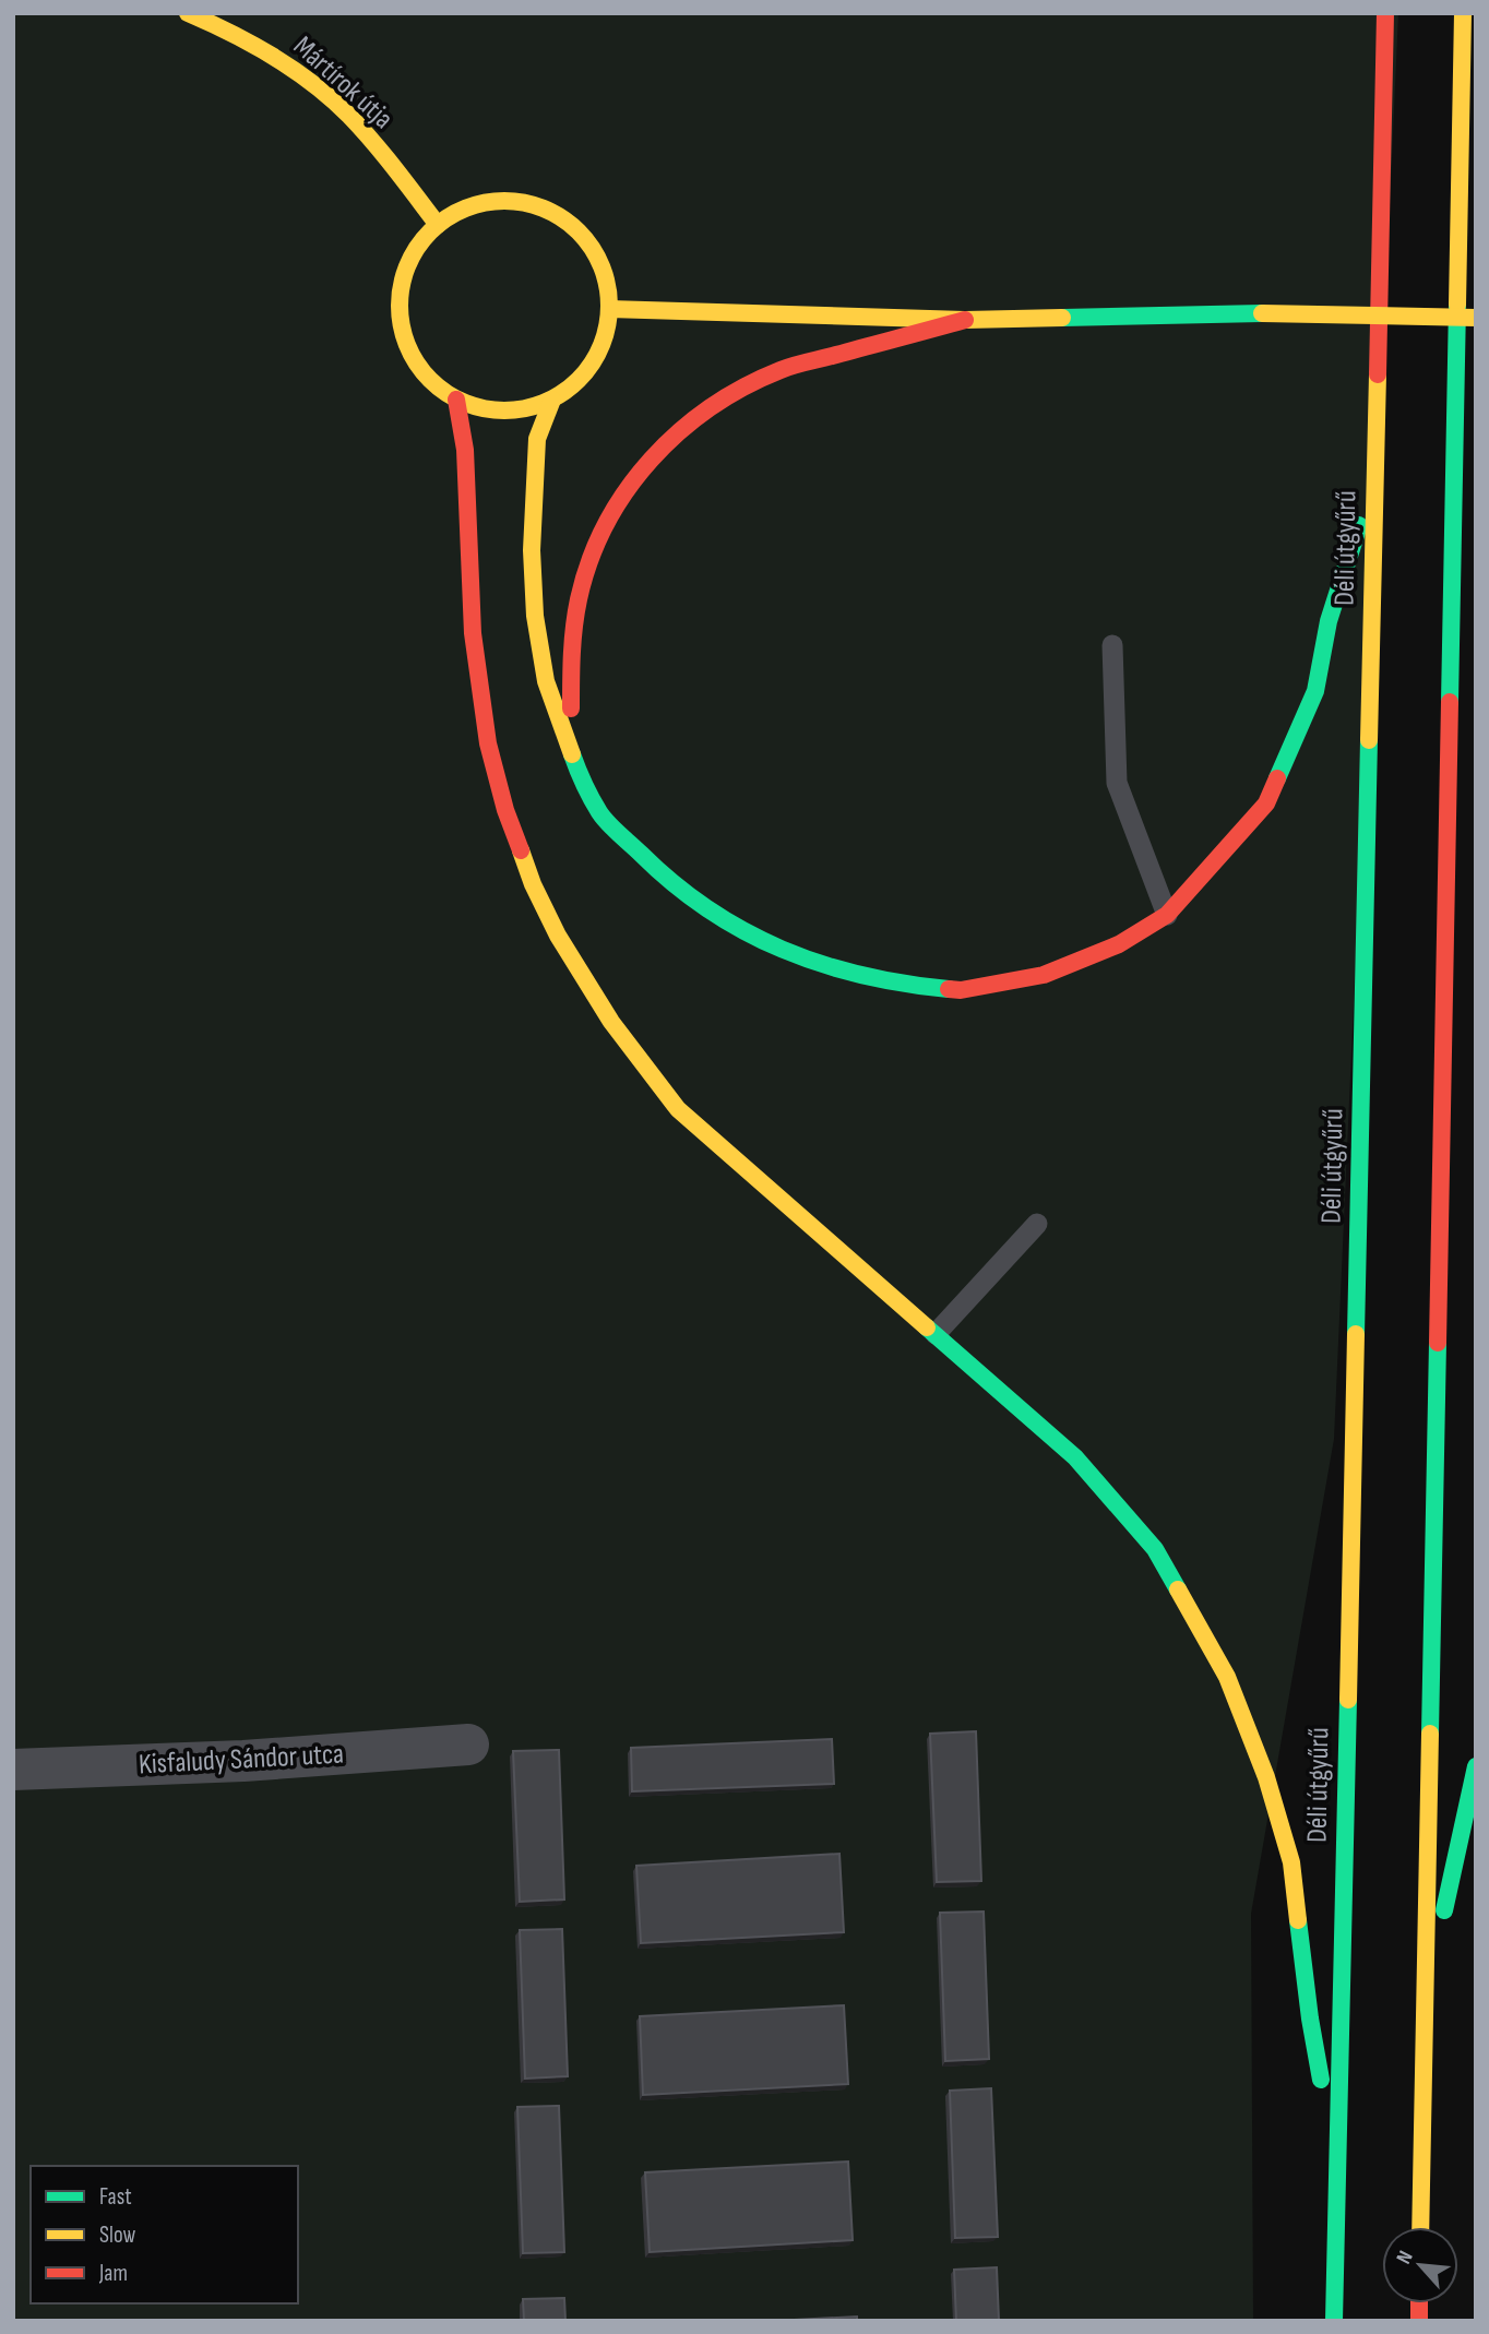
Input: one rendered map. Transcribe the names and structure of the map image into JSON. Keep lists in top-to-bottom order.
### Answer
{
  "streets": {
    "main road": ["Mártírok útja", "Déli útgyűrű"],
    "street": ["Kisfaludy Sándor utca"]
  },
  "legend": ["Fast", "Slow", "Jam"],
  "north": "top left"
}
